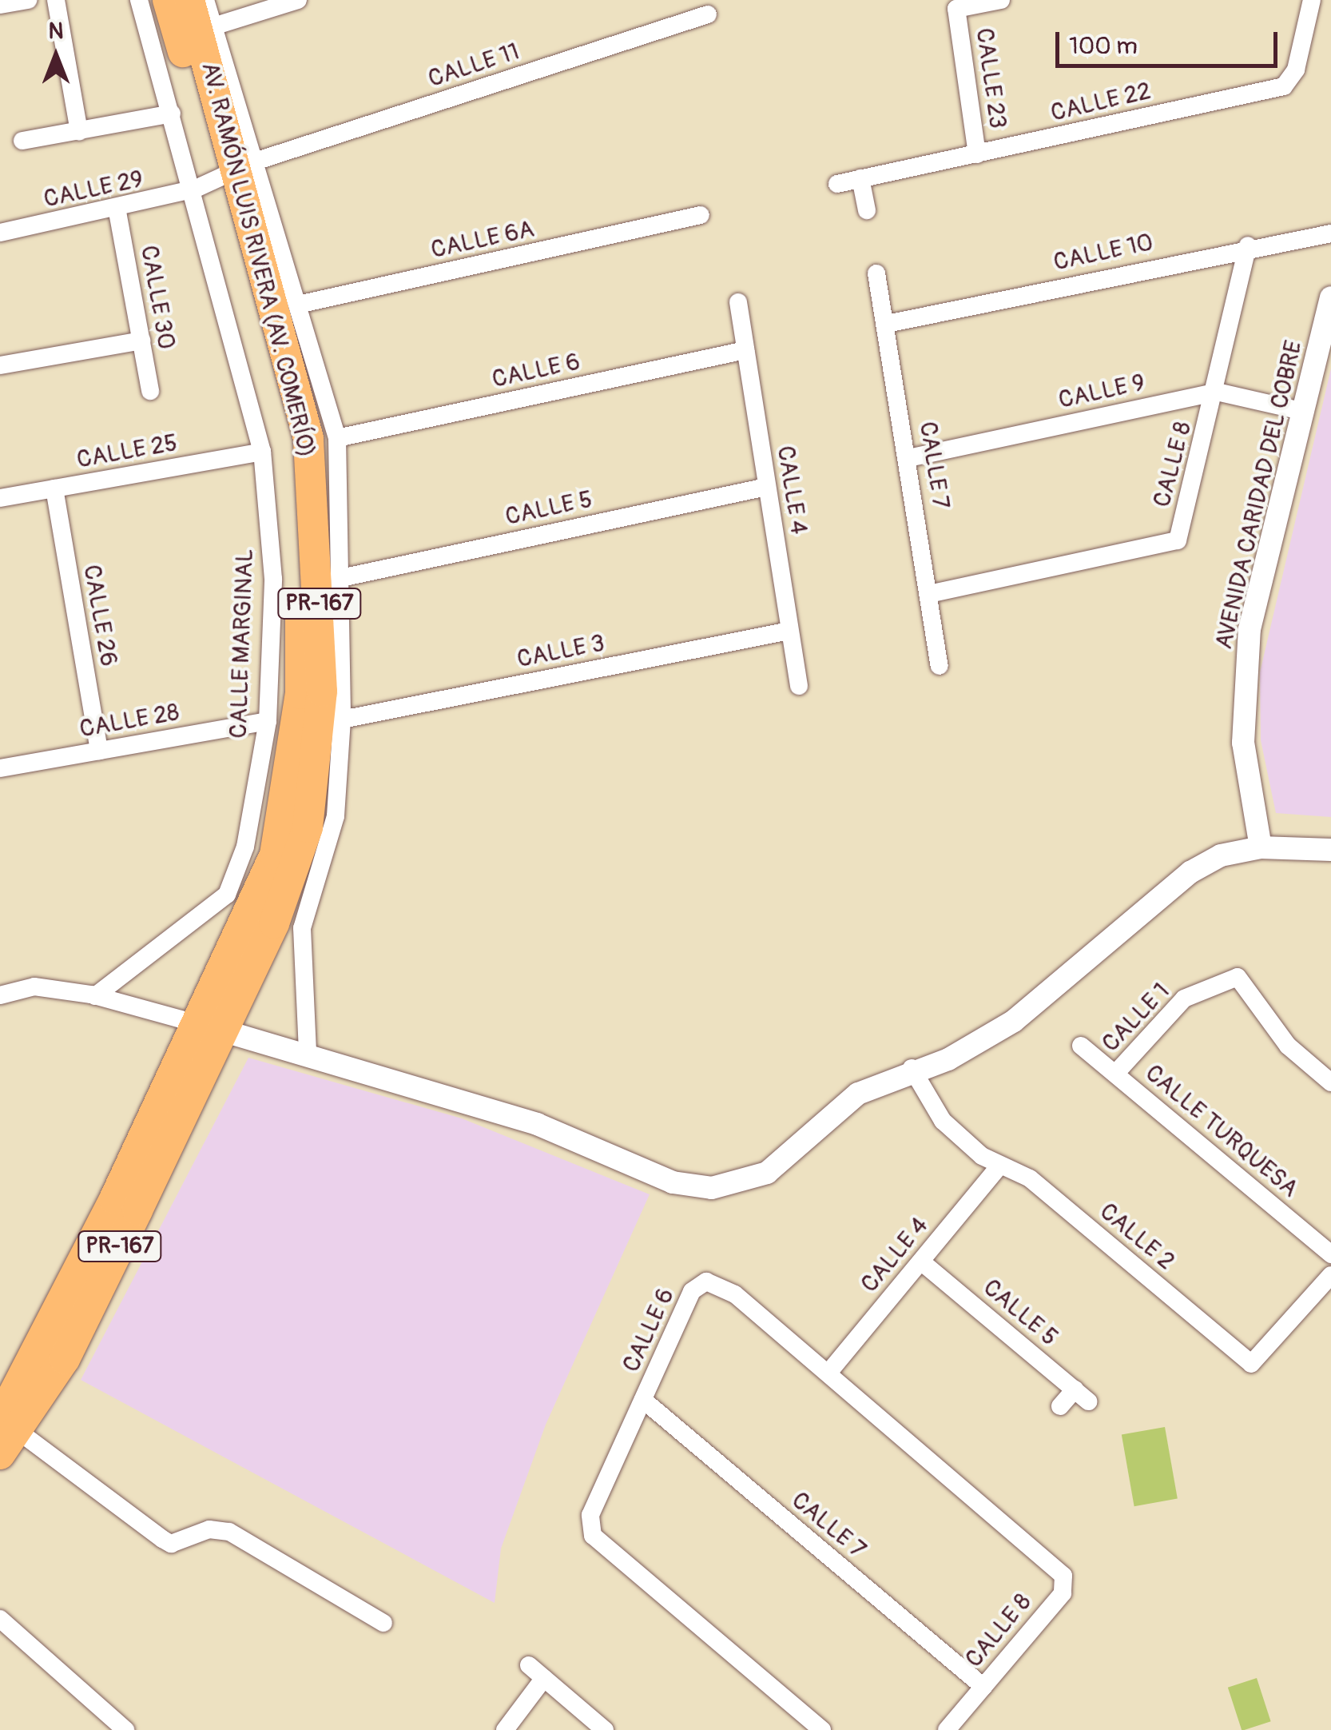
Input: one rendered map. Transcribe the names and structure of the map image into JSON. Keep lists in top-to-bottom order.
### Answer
{
  "streets": {
    "highway": ["AV. RAMÓN LUIS RIVERA (AV. COMERÍO)", "PR-167"],
    "street": [
      "CALLE 11",
      "CALLE 23",
      "CALLE 22",
      "CALLE 29",
      "CALLE 6A",
      "CALLE 10",
      "CALLE 30",
      "CALLE 6",
      "CALLE 9",
      "CALLE 25",
      "CALLE 8",
      "CALLE 7",
      "CALLE 4",
      "AVENIDA CARIDAD DEL COBRE",
      "CALLE 5",
      "CALLE 26",
      "CALLE MARGINAL",
      "CALLE 3",
      "CALLE 28",
      "CALLE 1",
      "CALLE TURQUESA",
      "CALLE 2"
    ]
  },
  "crossings": [
    ["CALLE 11", "CALLE 29"],
    ["CALLE 11", "AV. RAMÓN LUIS RIVERA (AV. COMERÍO)"],
    ["CALLE 11", "CALLE MARGINAL"],
    ["CALLE 23", "CALLE 22"],
    ["CALLE 29", "AV. RAMÓN LUIS RIVERA (AV. COMERÍO)"],
    ["CALLE 29", "CALLE 30"],
    ["CALLE 29", "CALLE MARGINAL"],
    ["CALLE 6A", "CALLE MARGINAL"],
    ["CALLE 10", "CALLE 8"],
    ["CALLE 10", "CALLE 7"],
    ["AV. RAMÓN LUIS RIVERA (AV. COMERÍO)", "CALLE MARGINAL"],
    ["CALLE 6", "CALLE 8"],
    ["CALLE 6", "CALLE 7"],
    ["CALLE 6", "CALLE 4"],
    ["CALLE 6", "CALLE MARGINAL"],
    ["CALLE 9", "CALLE 8"],
    ["CALLE 9", "CALLE 7"],
    ["CALLE 9", "AVENIDA CARIDAD DEL COBRE"],
    ["CALLE 25", "CALLE 26"],
    ["CALLE 25", "CALLE MARGINAL"],
    ["CALLE 8", "CALLE 7"],
    ["CALLE 4", "CALLE 5"],
    ["CALLE 4", "CALLE 3"],
    ["CALLE 4", "CALLE 2"],
    ["CALLE 5", "CALLE MARGINAL"],
    ["CALLE 26", "CALLE 28"],
    ["CALLE MARGINAL", "CALLE 3"],
    ["CALLE MARGINAL", "CALLE 28"],
    ["CALLE 1", "CALLE TURQUESA"]
  ],
  "scale_bar": "100 m",
  "north": "top"
}
